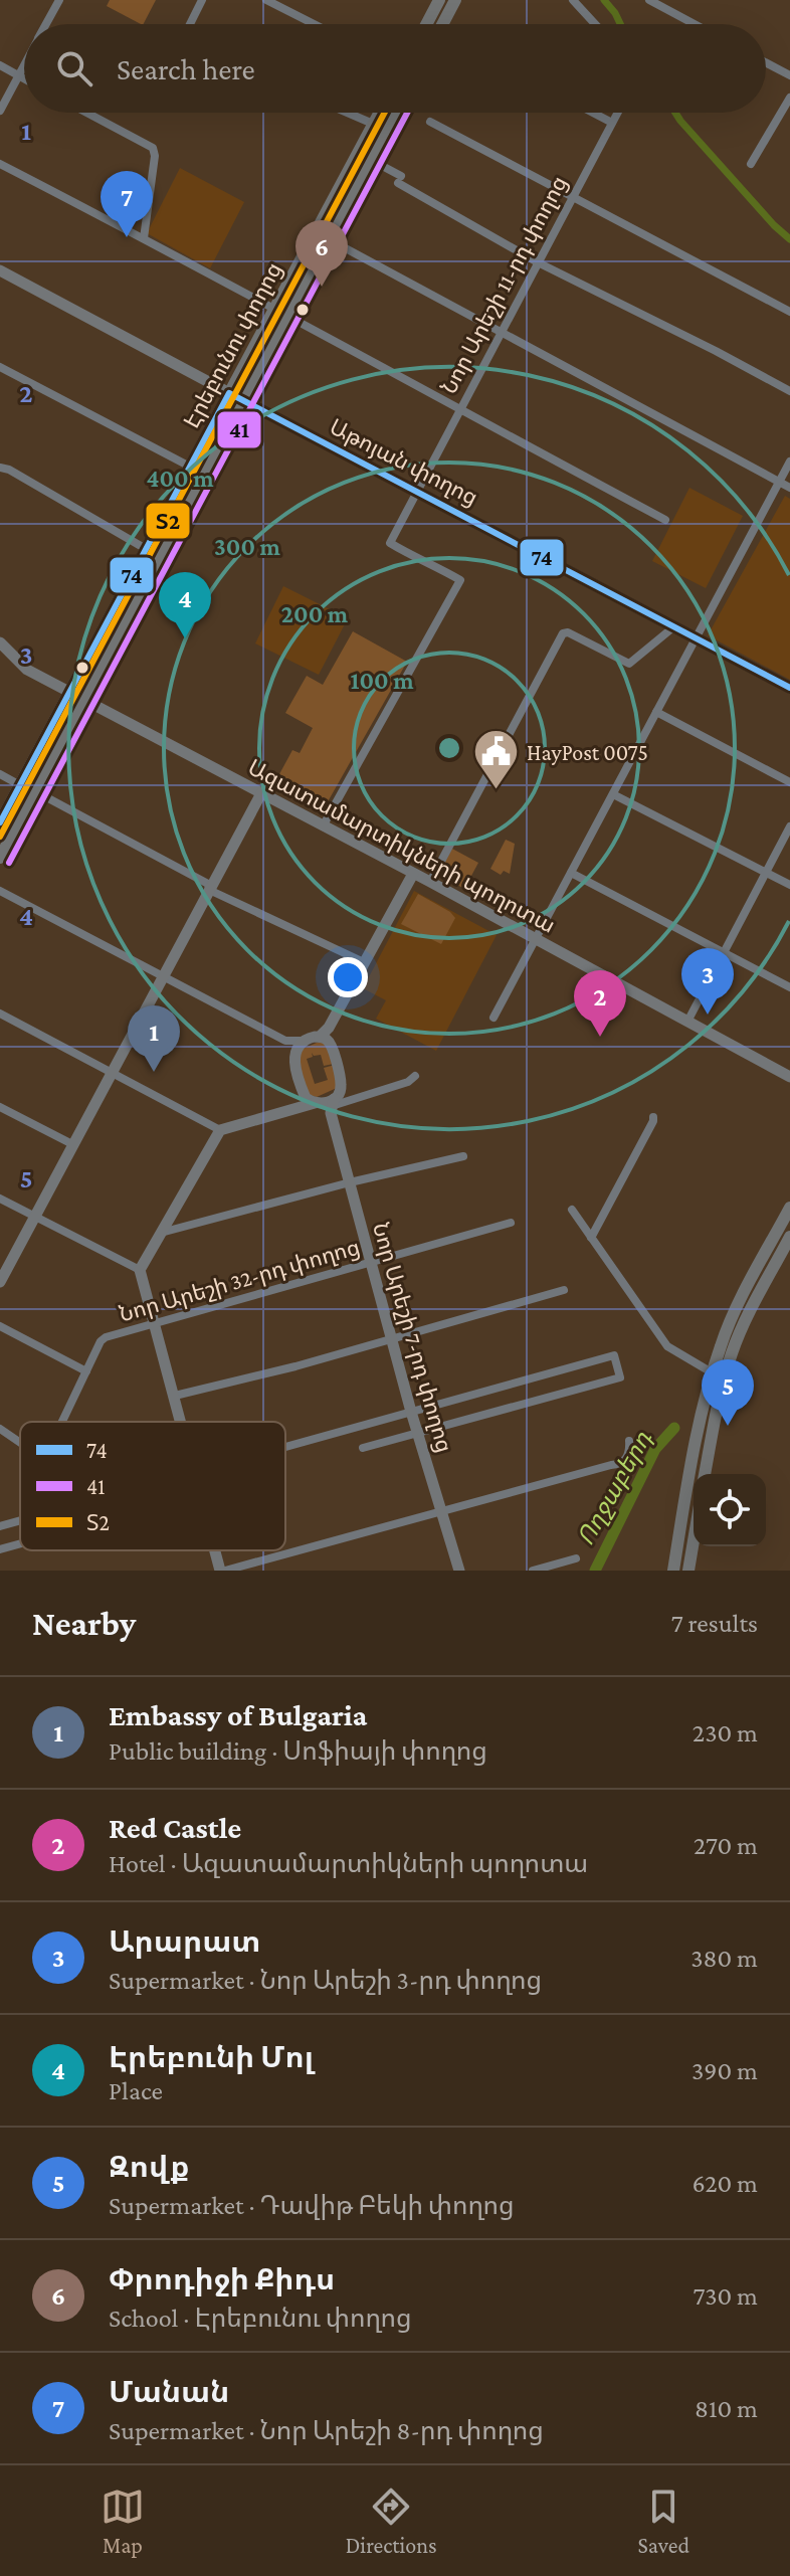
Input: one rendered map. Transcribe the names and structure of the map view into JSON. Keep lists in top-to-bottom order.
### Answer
{
  "streets": {
    "main road": ["Էրեբունու փողոց"],
    "street": [
      "Նոր Արեշի 11-րդ փողոց",
      "Աթոյան փողոց",
      "Ազատամարտիկների պողոտա",
      "Նոր Արեշի 32-րդ փողոց",
      "Նոր Արեշի 7-րդ փողոց"
    ]
  },
  "crossings": [
    ["Նոր Արեշի 11-րդ փողոց", "Աթոյան փողոց"],
    ["Նոր Արեշի 11-րդ փողոց", "Ազատամարտիկների պողոտա"],
    ["Էրեբունու փողոց", "Աթոյան փողոց"],
    ["Էրեբունու փողոց", "Ազատամարտիկների պողոտա"],
    ["Նոր Արեշի 32-րդ փողոց", "Նոր Արեշի 7-րդ փողոց"]
  ],
  "water": ["Ողջաբերդ"],
  "places": {
    "public building": ["HayPost 0075"]
  },
  "lines": ["transit line 41", "transit line Տ2", "transit line 74"],
  "legend": ["74", "41", "Տ2"],
  "page": {
    "search": "Search here",
    "pins": [
      "7",
      "6",
      "4",
      "3",
      "2",
      "1",
      "5"
    ],
    "heading": ["Nearby", "7 results"],
    "list": [
      {
        "mark": "1",
        "name": "Embassy of Bulgaria",
        "note": "Public building · Սոֆիայի փողոց",
        "value": "230 m"
      },
      {
        "mark": "2",
        "name": "Red Castle",
        "note": "Hotel · Ազատամարտիկների պողոտա",
        "value": "270 m"
      },
      {
        "mark": "3",
        "name": "Արարատ",
        "note": "Supermarket · Նոր Արեշի 3-րդ փողոց",
        "value": "380 m"
      },
      {
        "mark": "4",
        "name": "Էրեբունի Մոլ",
        "note": "Place",
        "value": "390 m"
      },
      {
        "mark": "5",
        "name": "Զովք",
        "note": "Supermarket · Դավիթ Բեկի փողոց",
        "value": "620 m"
      },
      {
        "mark": "6",
        "name": "Փրոդիջի Քիդս",
        "note": "School · Էրեբունու փողոց",
        "value": "730 m"
      },
      {
        "mark": "7",
        "name": "Մանան",
        "note": "Supermarket · Նոր Արեշի 8-րդ փողոց",
        "value": "810 m"
      }
    ],
    "nav": ["Map", "Directions", "Saved"]
  },
  "grid": {
    "rows": [
      "1",
      "2",
      "3",
      "4",
      "5"
    ]
  },
  "rings": [
    "400 m",
    "300 m",
    "200 m",
    "100 m"
  ]
}
